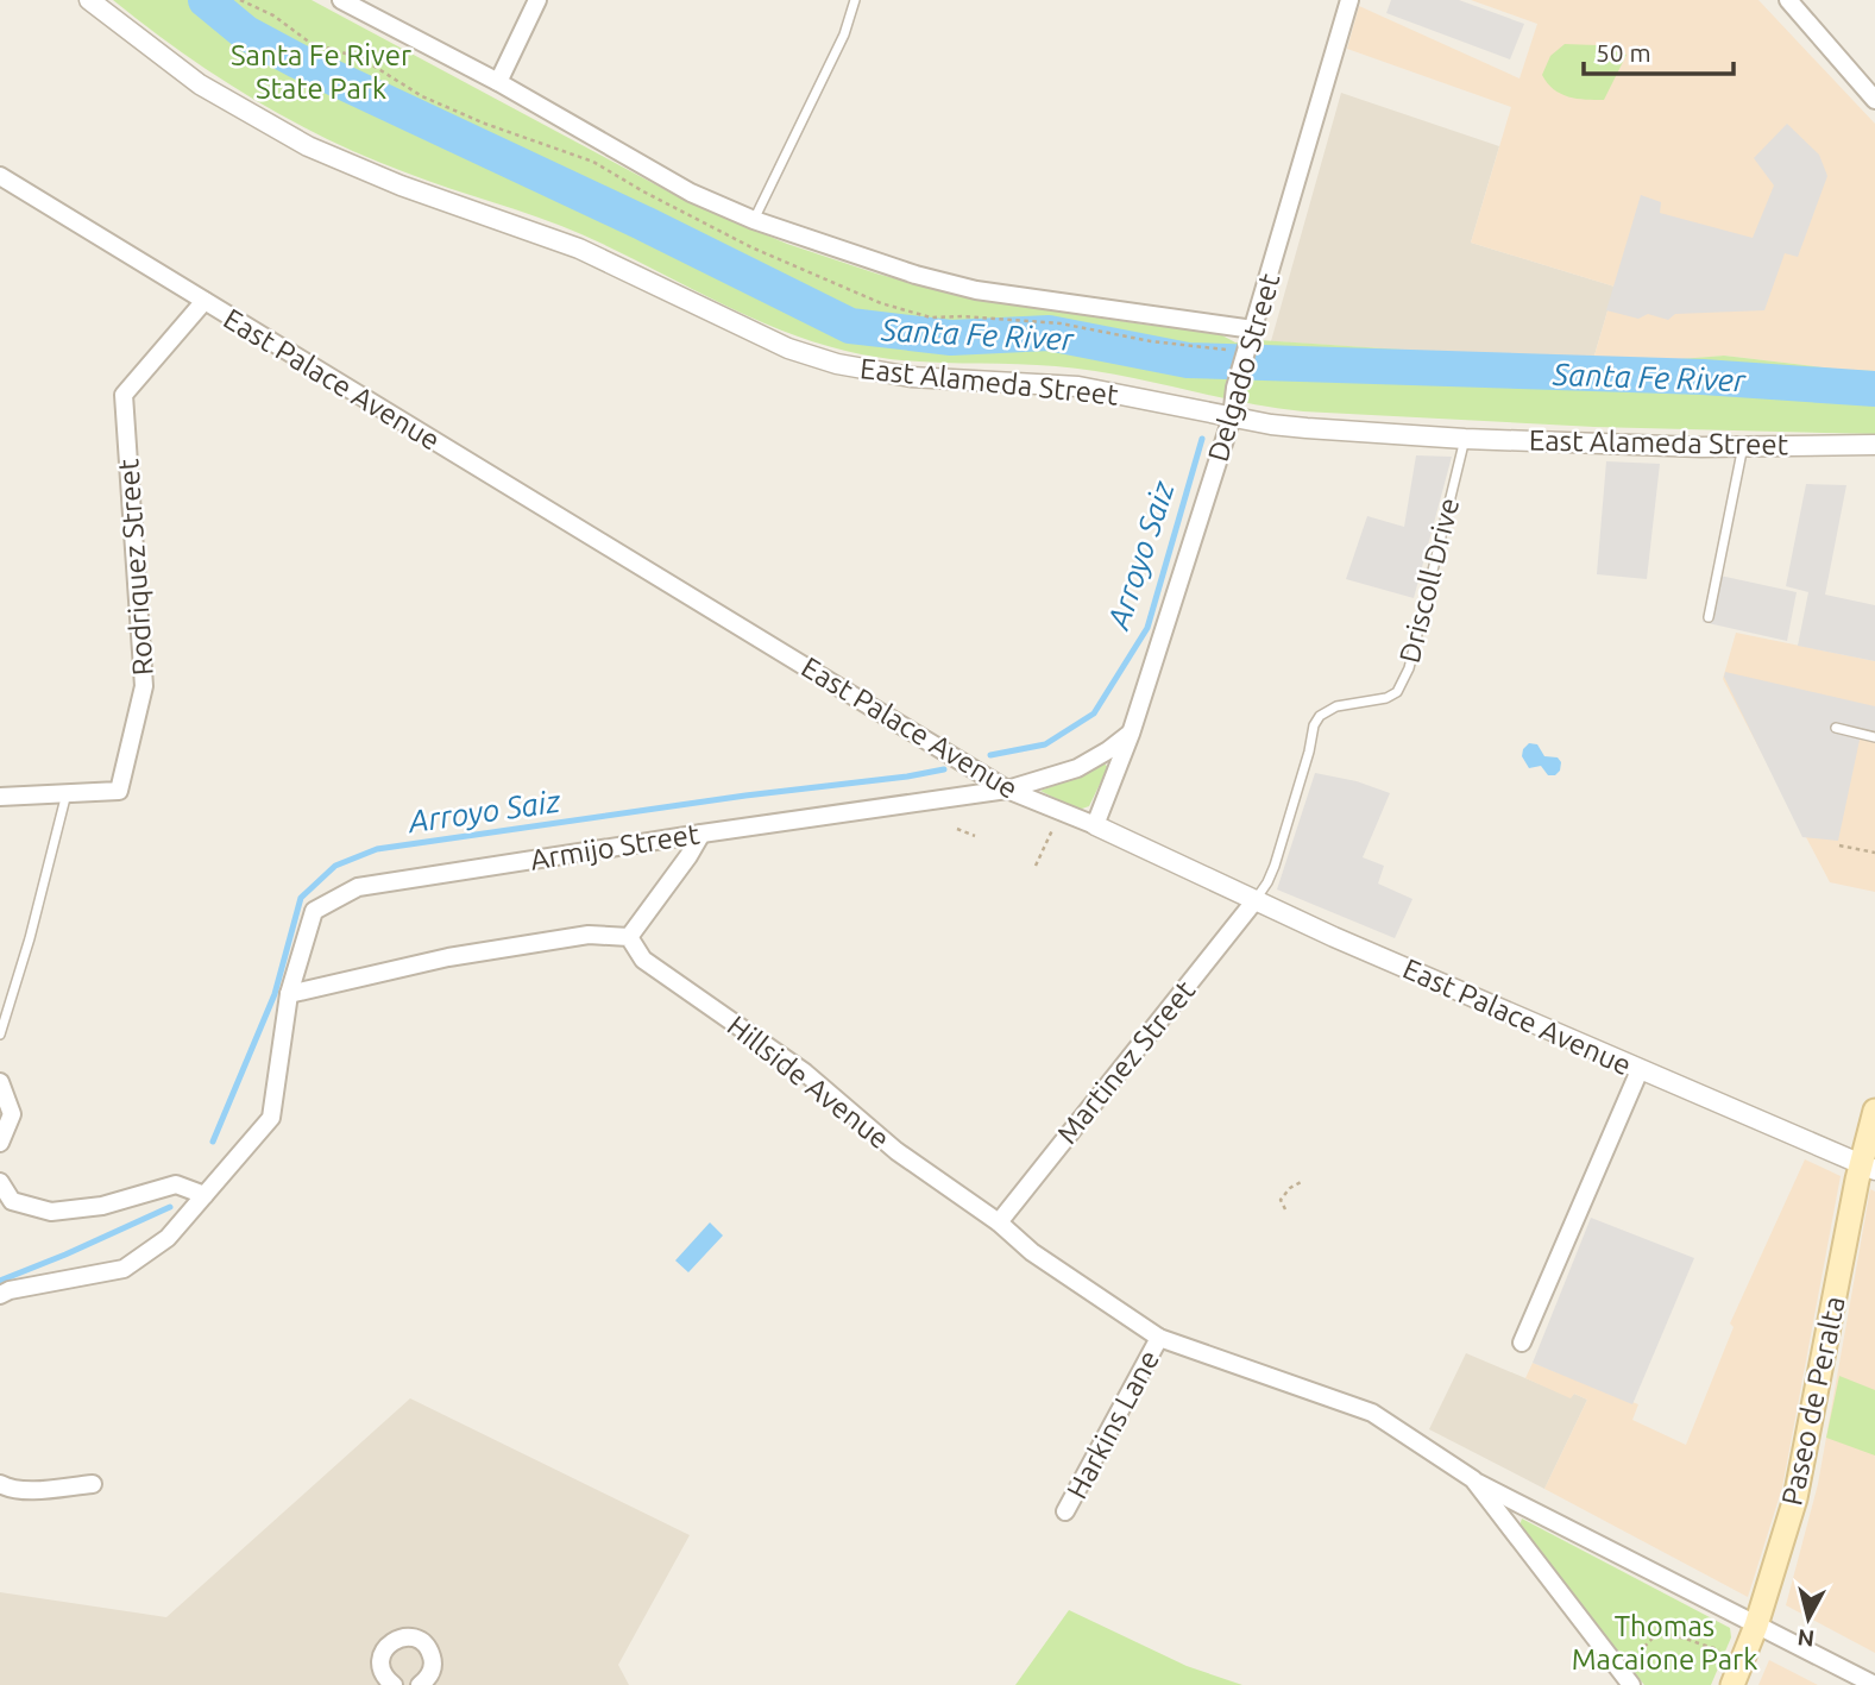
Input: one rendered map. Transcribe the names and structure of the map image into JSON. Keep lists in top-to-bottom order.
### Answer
{
  "streets": {
    "main road": ["Paseo de Peralta"],
    "street": [
      "Delgado Street",
      "East Palace Avenue",
      "East Alameda Street",
      "Rodriquez Street",
      "Armijo Street",
      "Martinez Street",
      "Hillside Avenue",
      "Harkins Lane"
    ],
    "lane": ["Driscoll Drive"]
  },
  "crossings": [
    ["Delgado Street", "East Palace Avenue"],
    ["Delgado Street", "East Alameda Street"],
    ["East Palace Avenue", "Rodriquez Street"],
    ["East Palace Avenue", "Driscoll Drive"],
    ["East Palace Avenue", "Armijo Street"],
    ["East Palace Avenue", "Martinez Street"],
    ["East Palace Avenue", "Paseo de Peralta"],
    ["East Alameda Street", "Driscoll Drive"],
    ["Driscoll Drive", "Martinez Street"],
    ["Martinez Street", "Hillside Avenue"],
    ["Hillside Avenue", "Harkins Lane"]
  ],
  "water": ["Santa Fe River", "Arroyo Saiz"],
  "parks": ["Santa Fe River State Park", "Thomas Macaione Park"],
  "scale_bar": "50 m",
  "north": "bottom"
}
